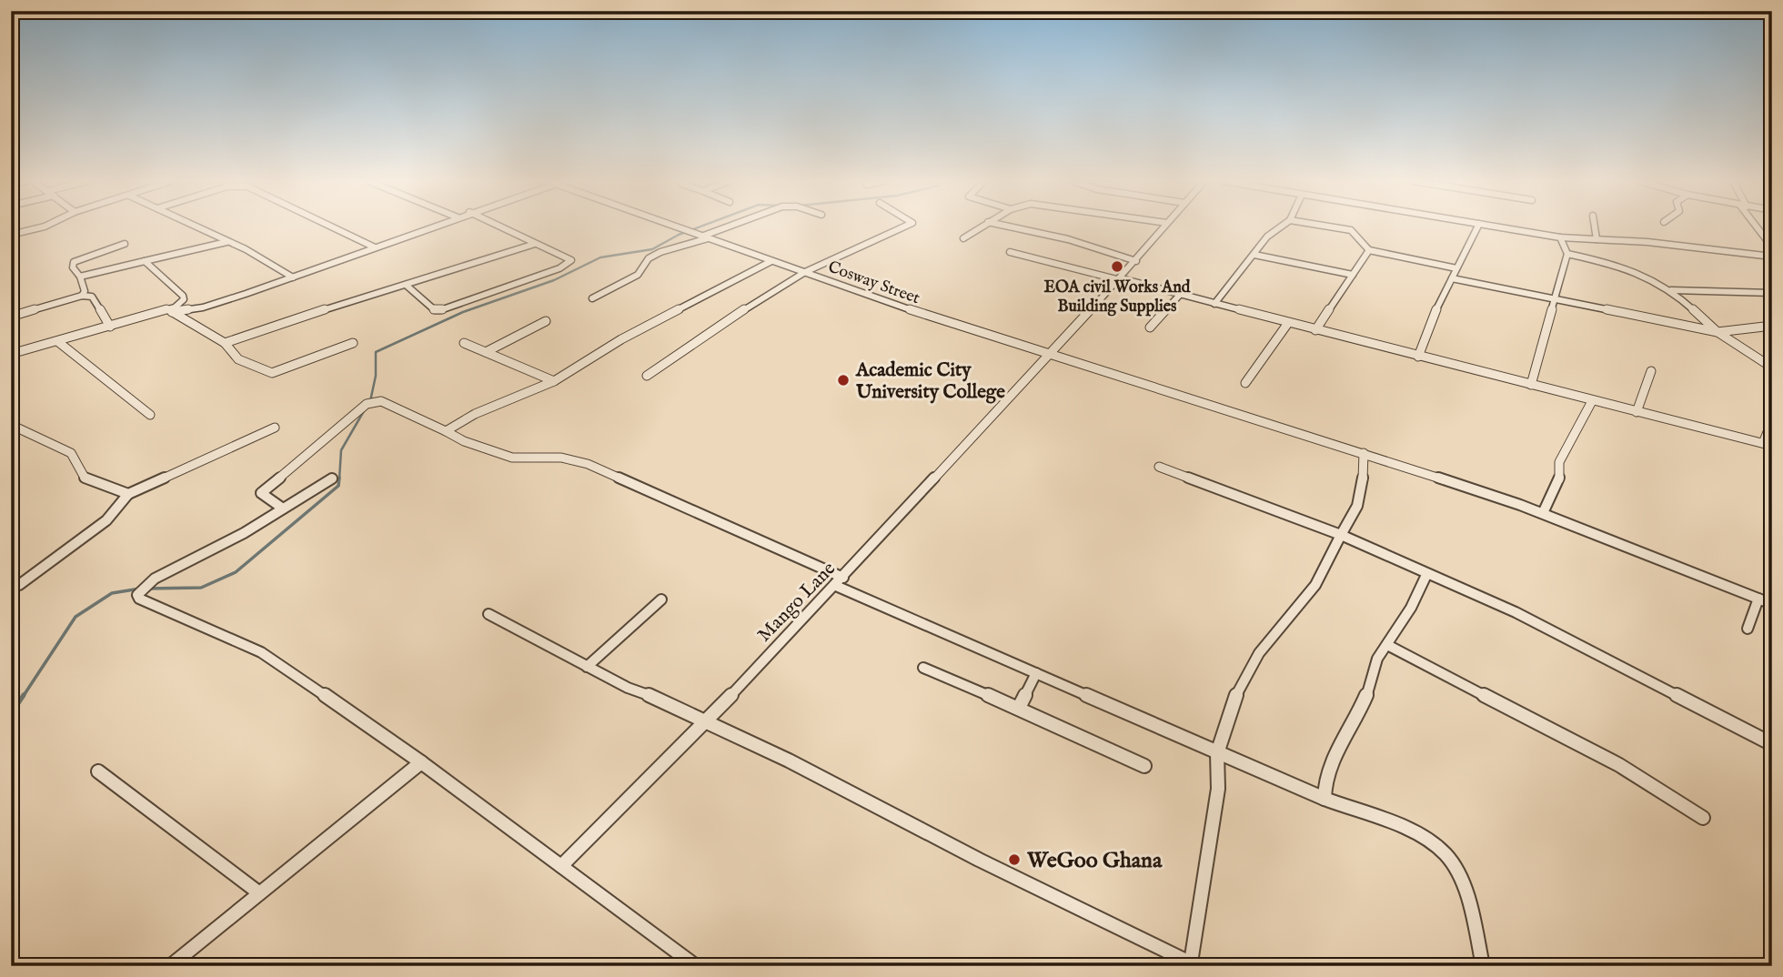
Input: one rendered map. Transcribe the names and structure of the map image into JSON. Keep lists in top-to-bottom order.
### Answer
{
  "streets": {
    "street": ["Cosway Street", "Mango Lane"]
  },
  "crossings": [
    ["Cosway Street", "Mango Lane"]
  ],
  "places": ["EOA civil Works And Building Supplies", "Academic City University College", "WeGoo Ghana"]
}
